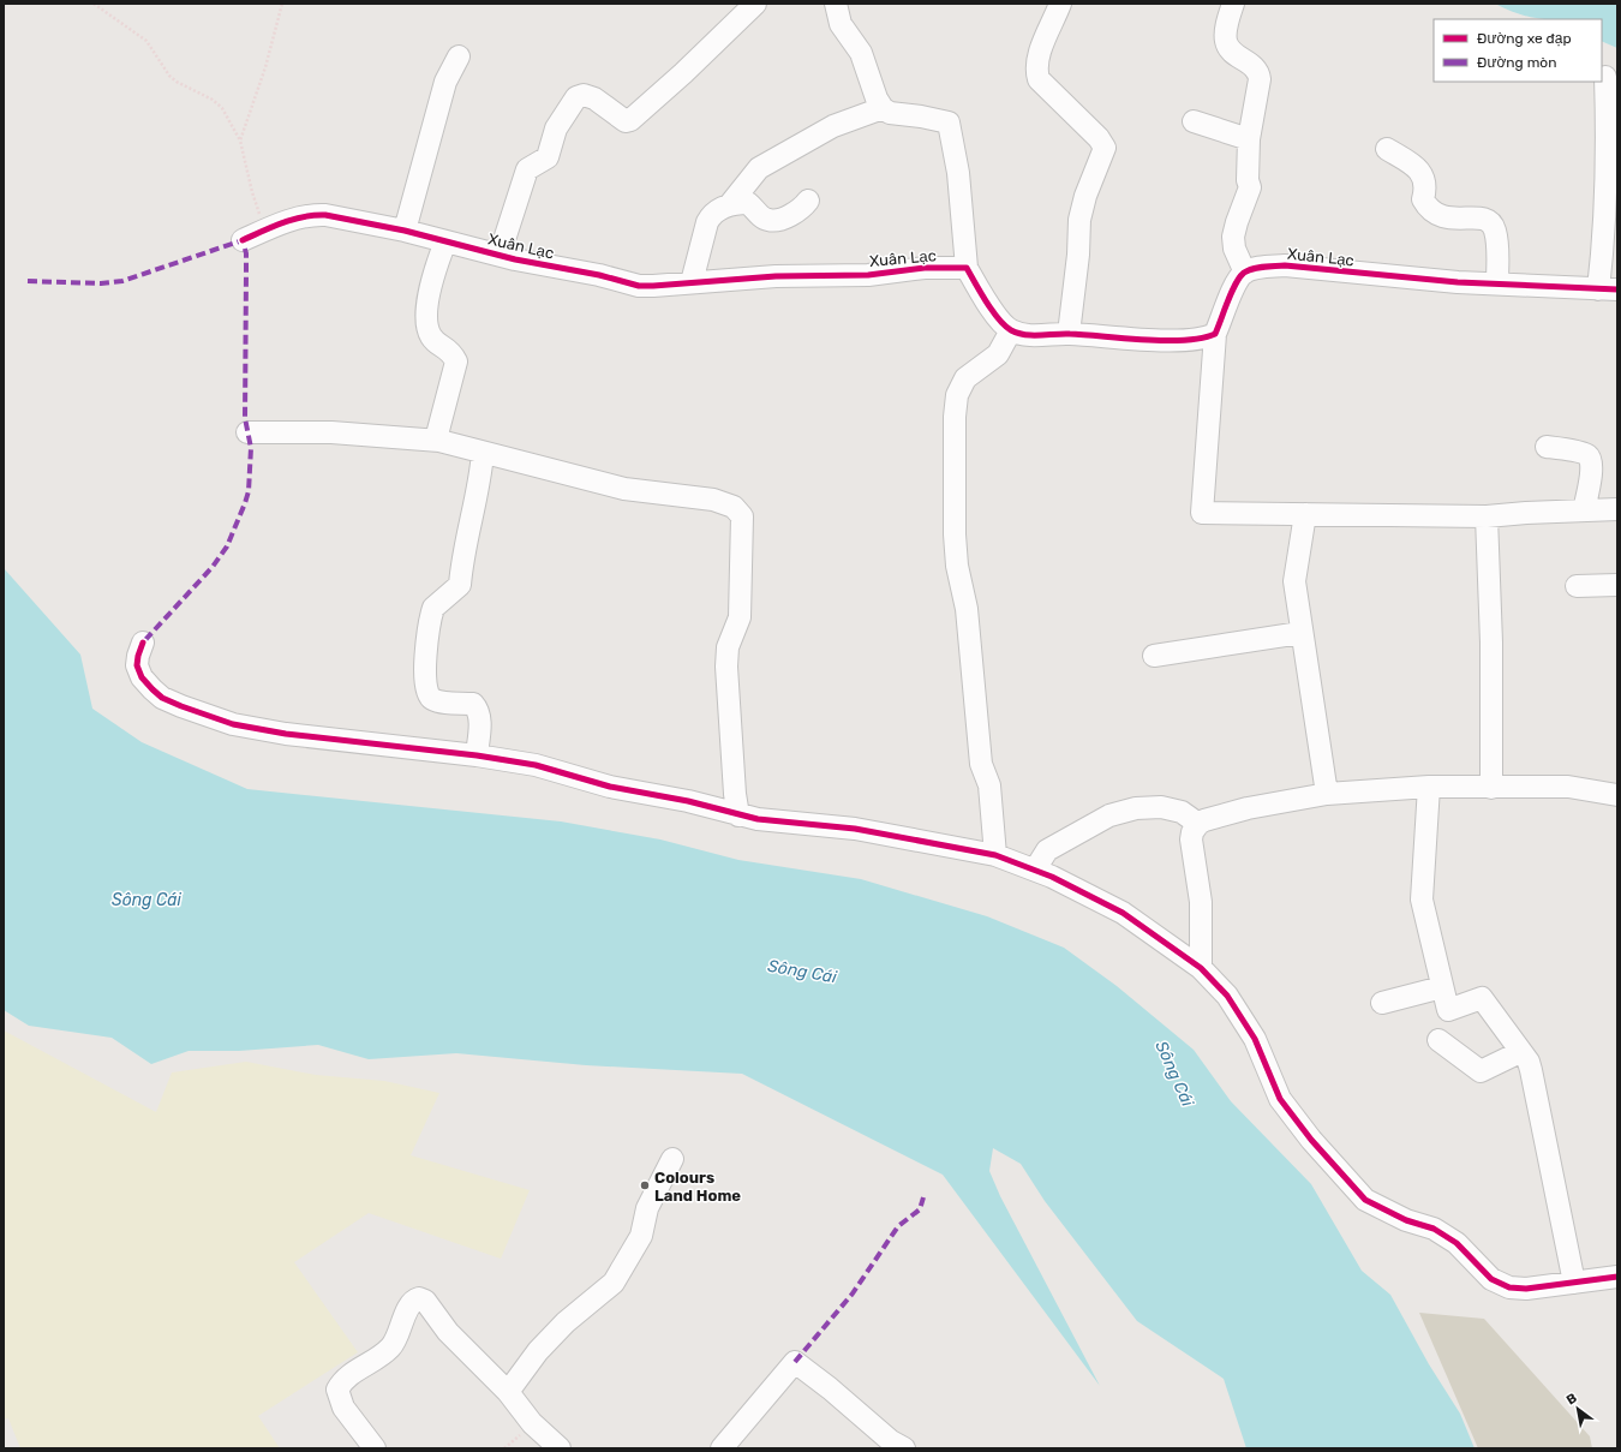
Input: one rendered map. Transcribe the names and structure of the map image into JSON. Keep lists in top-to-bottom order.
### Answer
{
  "streets": {
    "street": ["Xuân Lạc"]
  },
  "water": ["Sông Cái"],
  "places": ["Colours Land Home"],
  "legend": ["Đường xe đạp", "Đường mòn"],
  "north": "top left"
}
